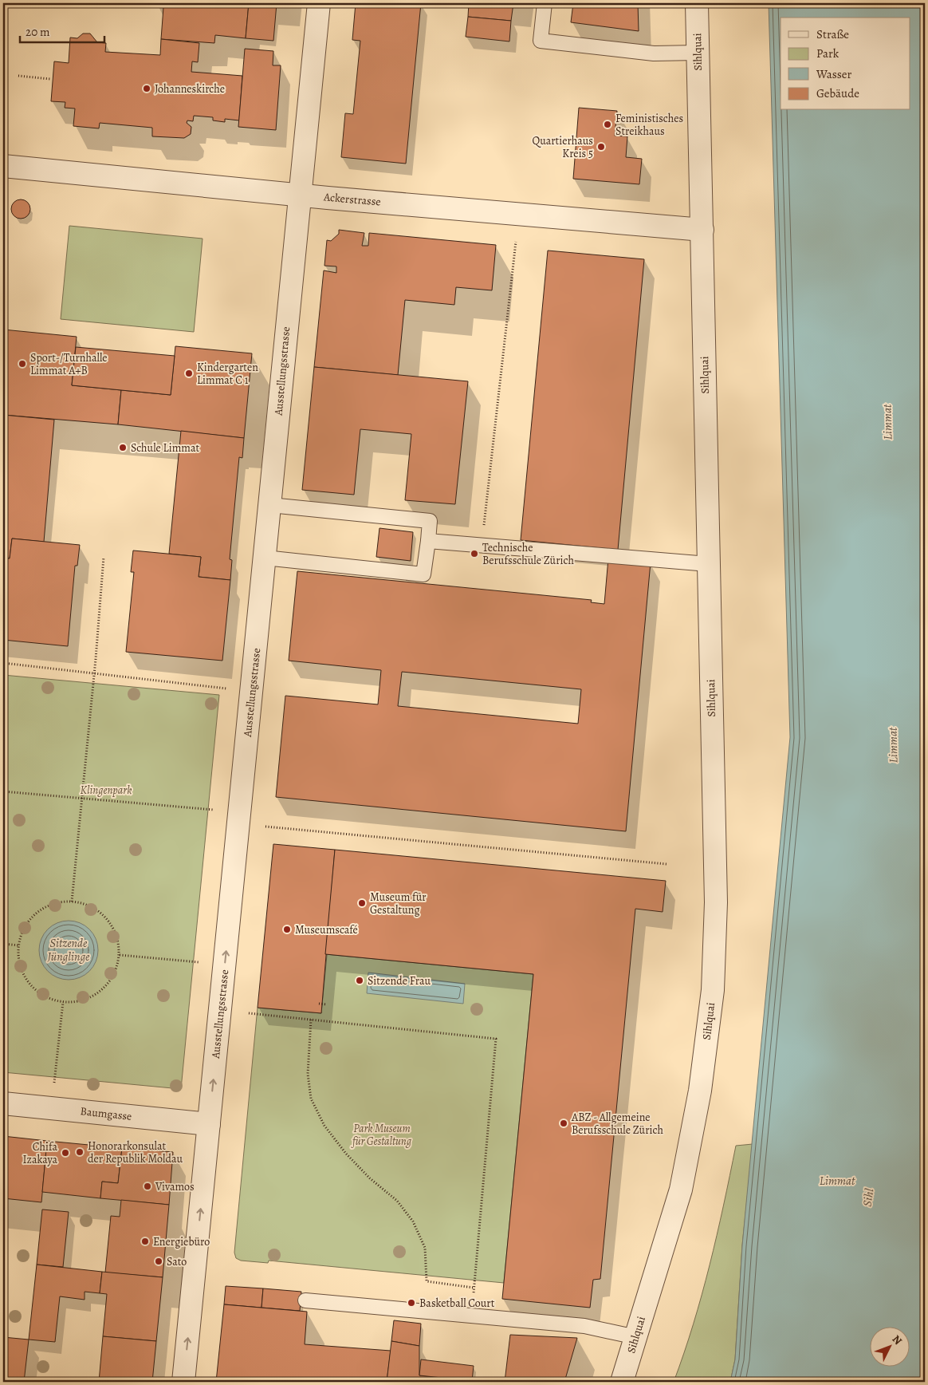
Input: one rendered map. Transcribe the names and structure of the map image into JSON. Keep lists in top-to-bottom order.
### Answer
{
  "streets": {
    "street": [
      "Sihlquai",
      "Ackerstrasse",
      "Ausstellungsstrasse",
      "Baumgasse"
    ]
  },
  "crossings": [
    ["Sihlquai", "Ackerstrasse"],
    ["Ackerstrasse", "Ausstellungsstrasse"],
    ["Ausstellungsstrasse", "Baumgasse"]
  ],
  "one_way": ["Ausstellungsstrasse"],
  "water": ["Limmat", "Sitzende Jünglinge", "Sihl"],
  "parks": ["Klingenpark", "Park Museum für Gestaltung"],
  "places": [
    "Johanneskirche",
    "Feministisches Streikhaus",
    "Quartierhaus Kreis 5",
    "Sport-/Turnhalle Limmat A+B",
    "Kindergarten Limmat C 1",
    "Schule Limmat",
    "Technische Berufsschule Zürich",
    "Museum für Gestaltung",
    "Museumscafé",
    "Sitzende Frau",
    "ABZ - Allgemeine Berufsschule Zürich",
    "Honorarkonsulat der Republik Moldau",
    "Chifa Izakaya",
    "Vivamos",
    "Energiebüro",
    "Sato",
    "Basketball Court"
  ],
  "legend": [
    "Straße",
    "Park",
    "Wasser",
    "Gebäude"
  ],
  "scale_bar": "20 m",
  "north": "top right"
}
